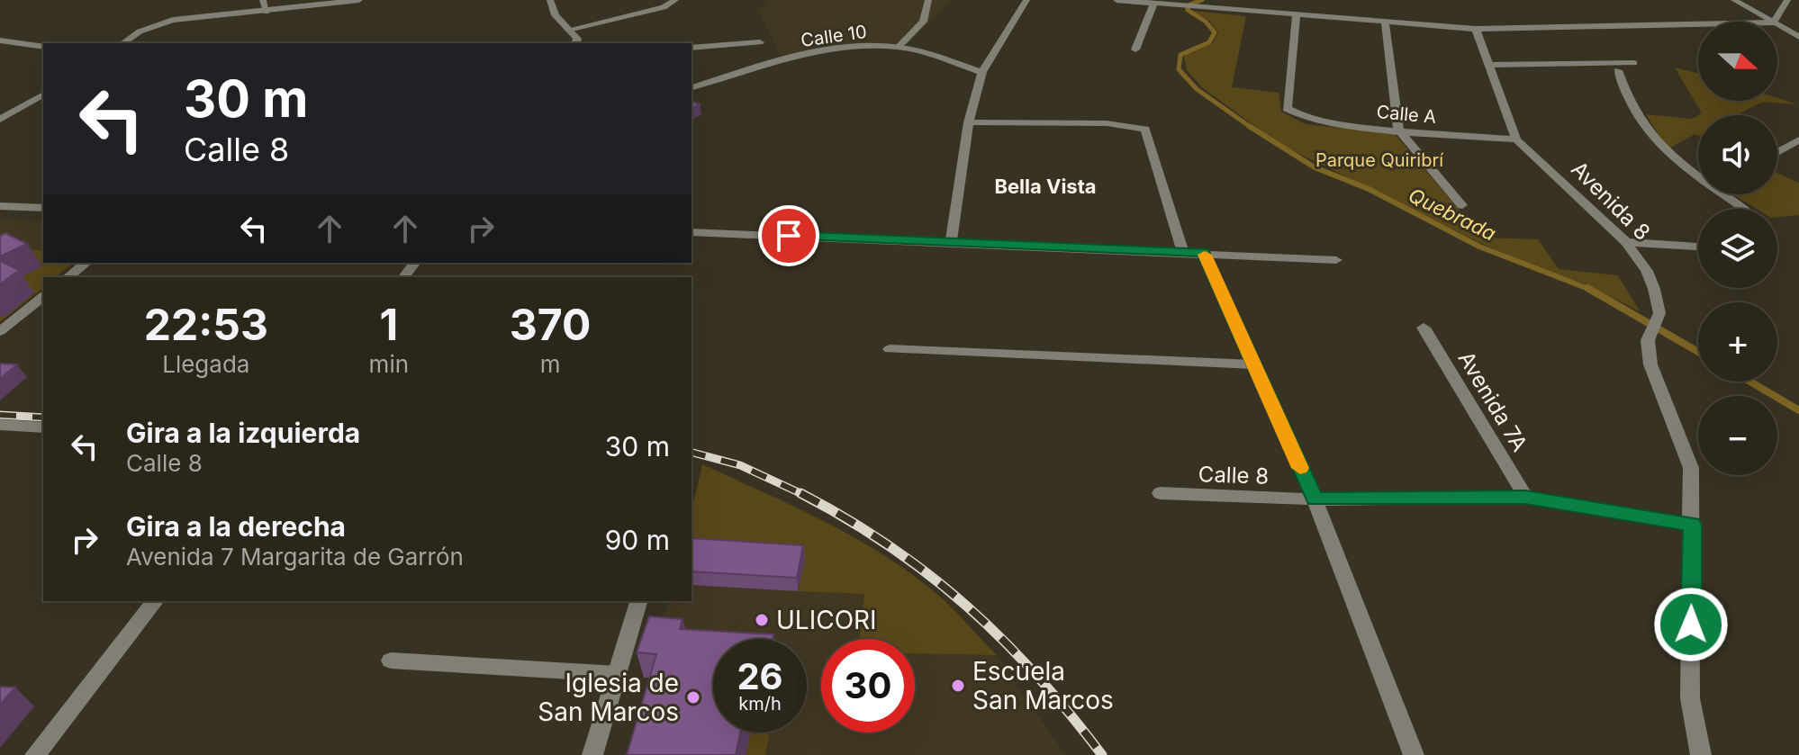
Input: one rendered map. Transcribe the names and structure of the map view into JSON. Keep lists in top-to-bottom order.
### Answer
{
  "streets": {
    "street": [
      "Calle 10",
      "Calle A",
      "Avenida 8",
      "Avenida 7A",
      "Calle 8"
    ]
  },
  "crossings": [
    ["Calle A", "Avenida 8"],
    ["Avenida 8", "Calle 8"],
    ["Avenida 7A", "Calle 8"]
  ],
  "districts": ["Bella Vista"],
  "water": ["Quebrada"],
  "parks": ["Parque Quiribrí"],
  "places": ["ULICORI", "Escuela San Marcos", "Iglesia de San Marcos"],
  "north": "right",
  "page": {
    "map_buttons": ["+", "−"],
    "turn": ["30 m", "Calle 8"],
    "eta": [
      "22:53",
      "Llegada",
      "1",
      "min",
      "370",
      "m"
    ],
    "list": [
      {
        "name": "Gira a la izquierda",
        "note": "Calle 8",
        "value": "30 m"
      },
      {
        "name": "Gira a la derecha",
        "note": "Avenida 7 Margarita de Garrón",
        "value": "90 m"
      }
    ],
    "speed": "26 km/h",
    "limit": "30"
  }
}
